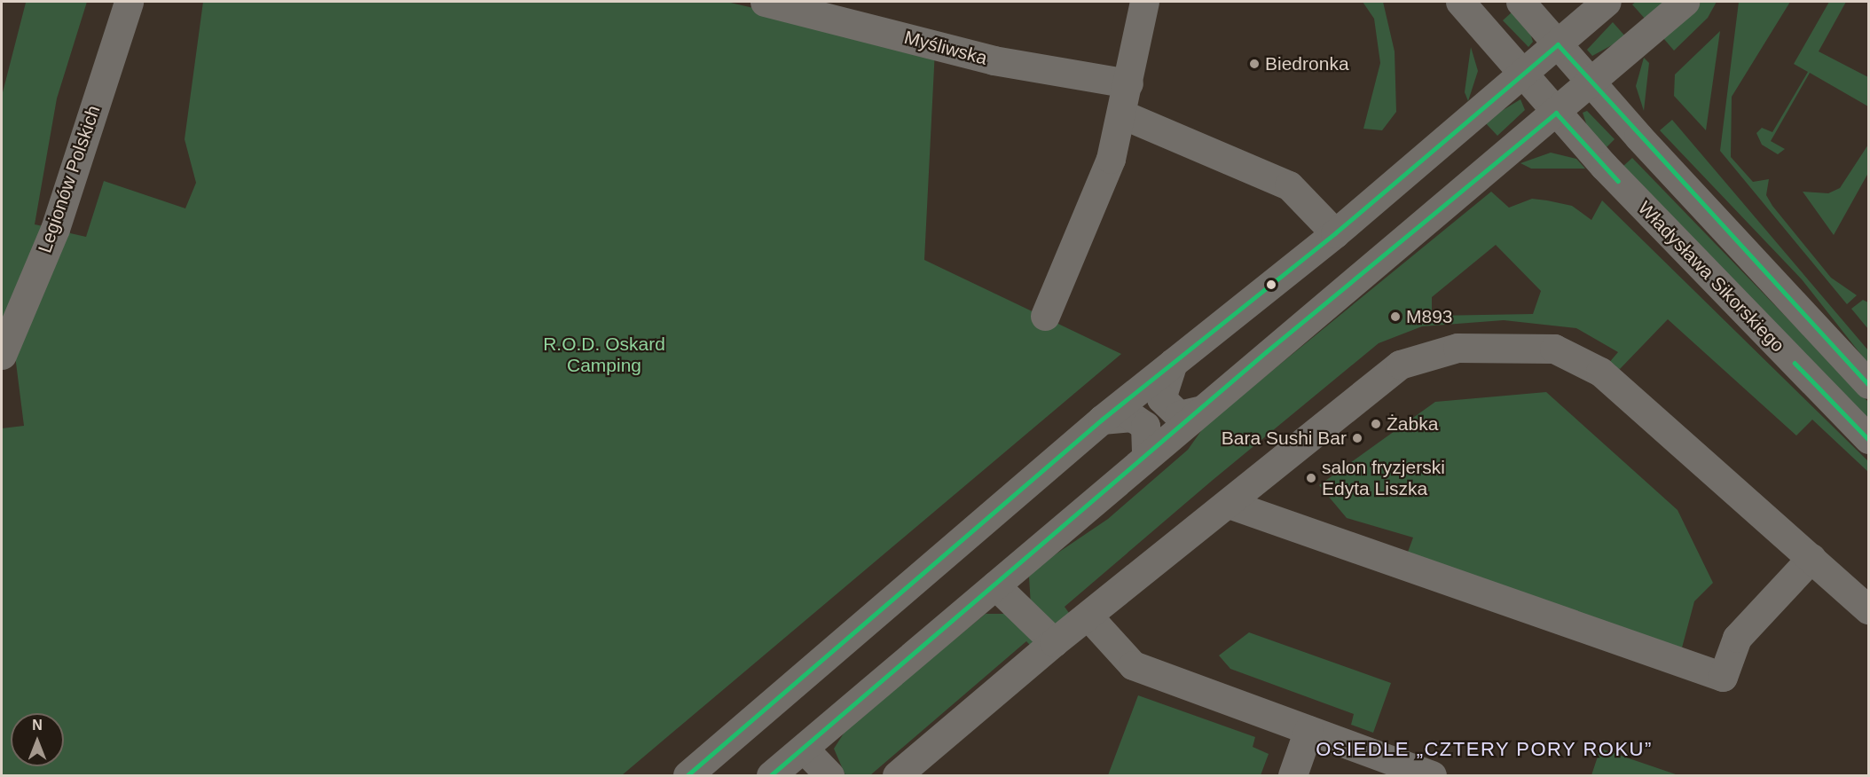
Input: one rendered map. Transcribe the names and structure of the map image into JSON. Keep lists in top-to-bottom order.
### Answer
{
  "streets": {
    "street": ["Myśliwska", "Legionów Polskich", "Władysława Sikorskiego"]
  },
  "districts": ["OSIEDLE „CZTERY PORY ROKU”"],
  "parks": ["R.O.D. Oskard Camping"],
  "places": [
    "Biedronka",
    "M893",
    "Żabka",
    "Bara Sushi Bar",
    "salon fryzjerski Edyta Liszka"
  ],
  "north": "top"
}
